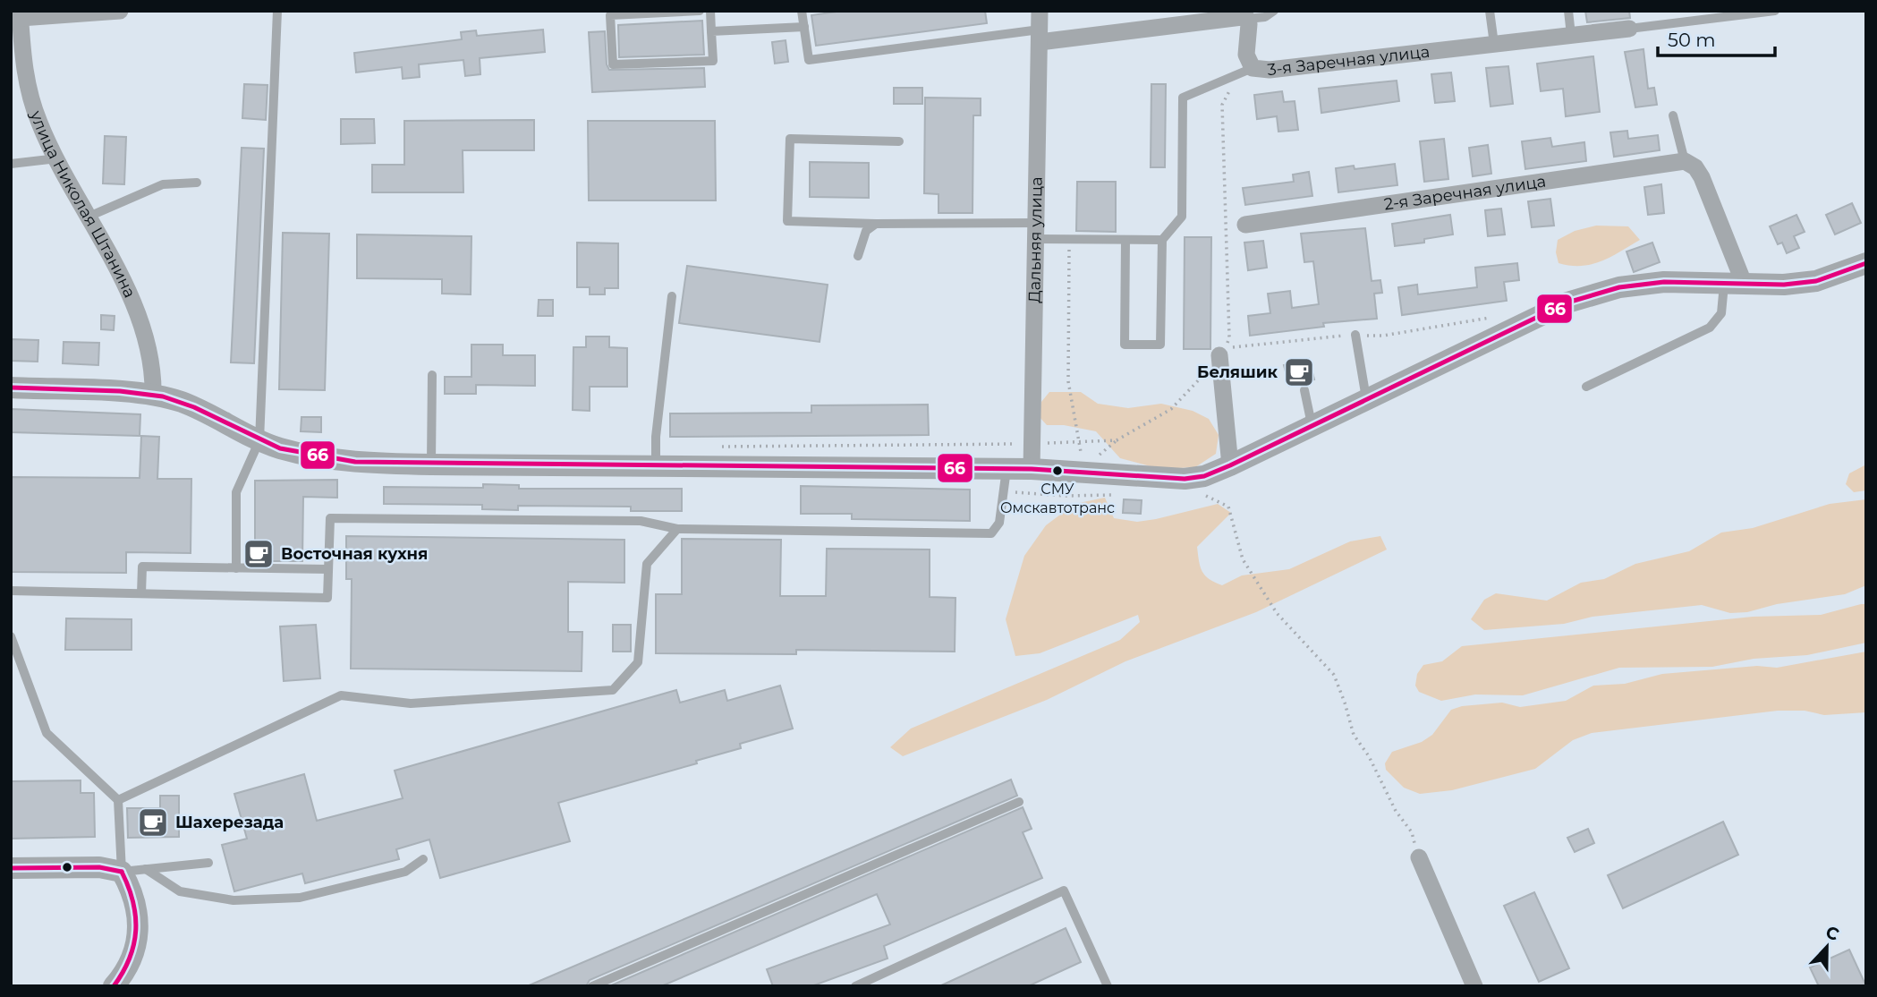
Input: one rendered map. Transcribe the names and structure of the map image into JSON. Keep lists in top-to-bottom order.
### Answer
{
  "streets": {
    "street": [
      "3-я Заречная улица",
      "2-я Заречная улица",
      "улица Николая Штанина",
      "Дальняя улица"
    ]
  },
  "places": {
    "cafe": ["Беляшик", "Восточная кухня", "Шахерезада"],
    "other": ["СМУ Омскавтотранс"]
  },
  "lines": ["transit line 66"],
  "scale_bar": "50 m",
  "north": "top"
}
